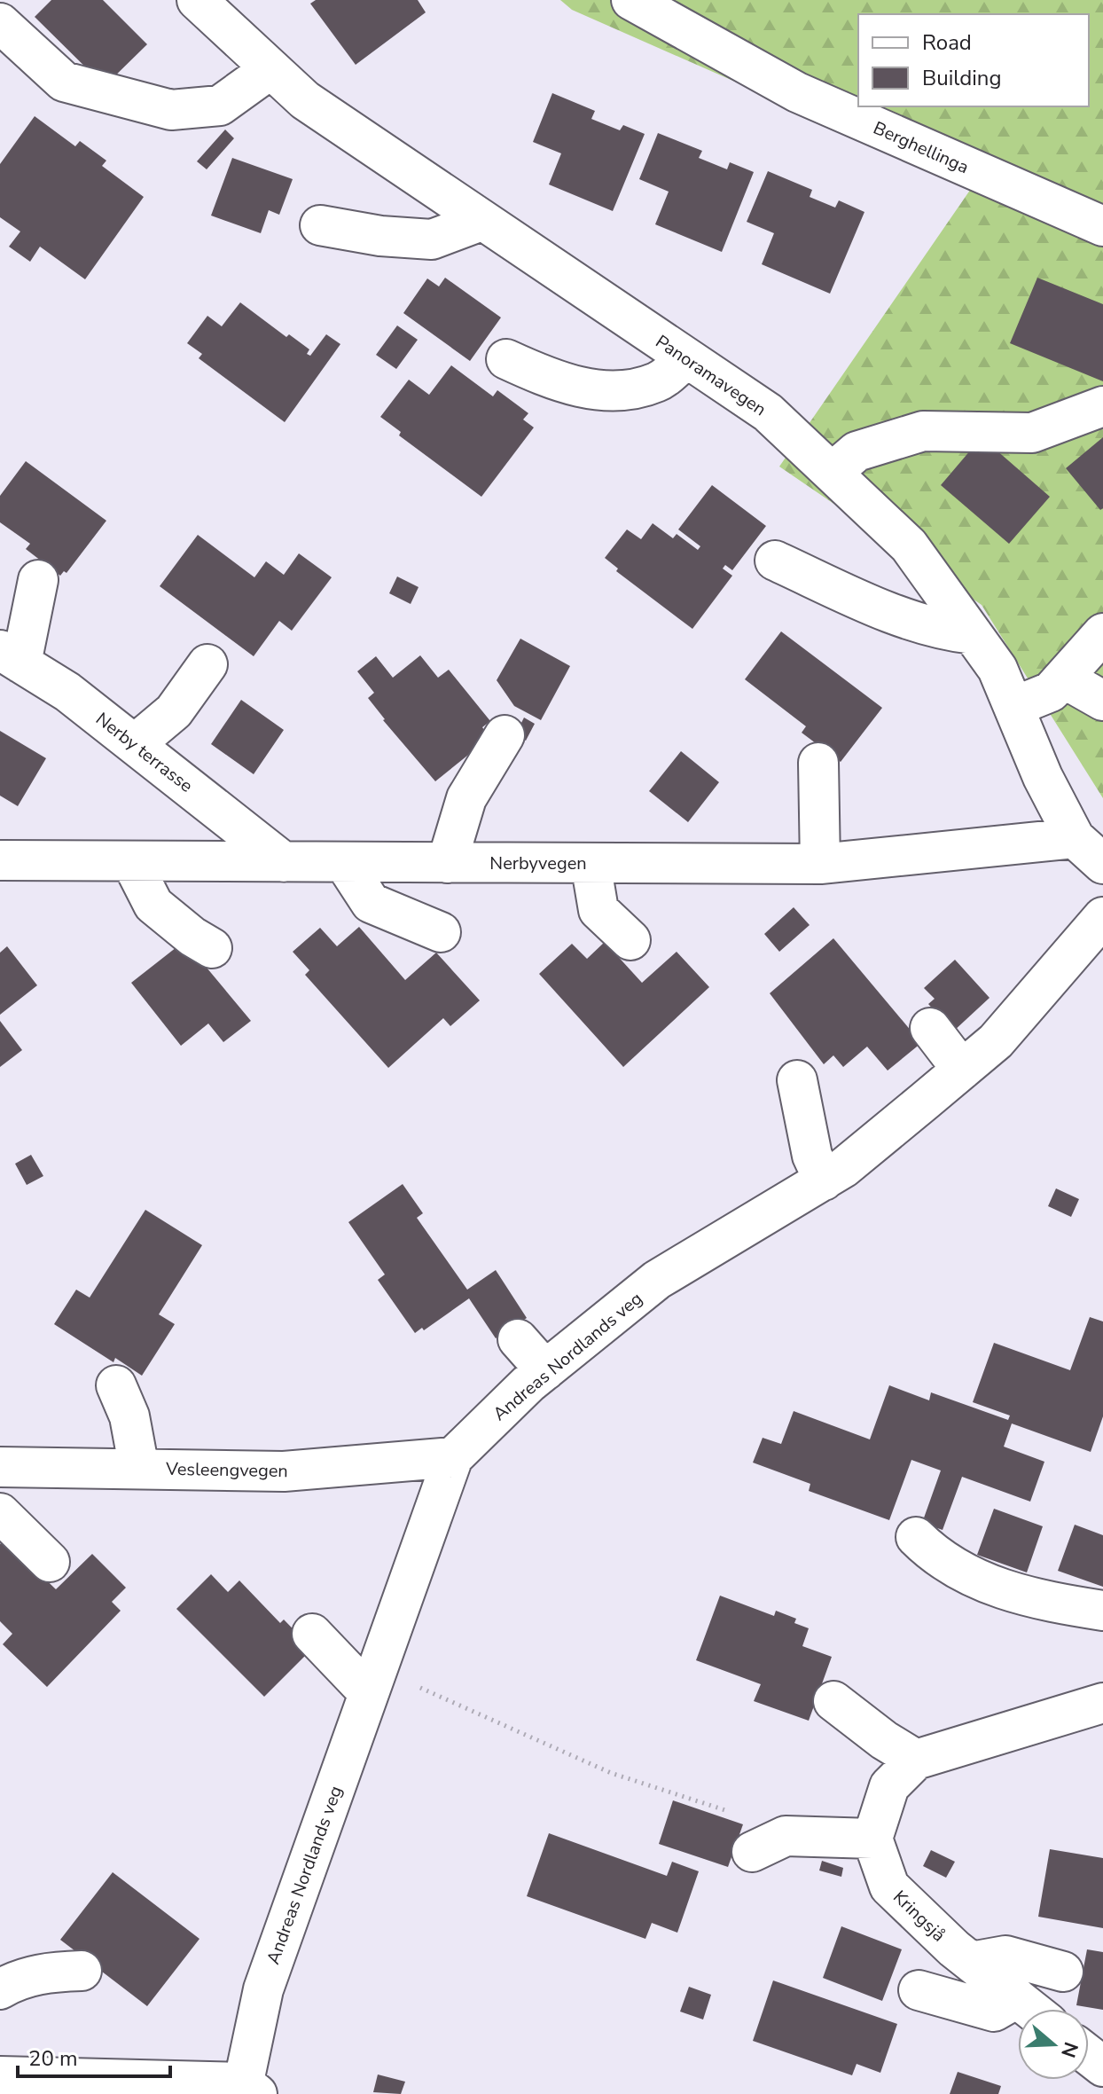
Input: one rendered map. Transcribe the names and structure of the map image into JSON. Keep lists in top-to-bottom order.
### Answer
{
  "streets": {
    "street": [
      "Berghellinga",
      "Panoramavegen",
      "Nerby terrasse",
      "Nerbyvegen",
      "Andreas Nordlands veg",
      "Vesleengvegen",
      "Kringsjå"
    ]
  },
  "crossings": [
    ["Panoramavegen", "Nerbyvegen"],
    ["Nerby terrasse", "Nerbyvegen"],
    ["Andreas Nordlands veg", "Vesleengvegen"]
  ],
  "legend": ["Road", "Building"],
  "scale_bar": "20 m",
  "north": "right"
}
